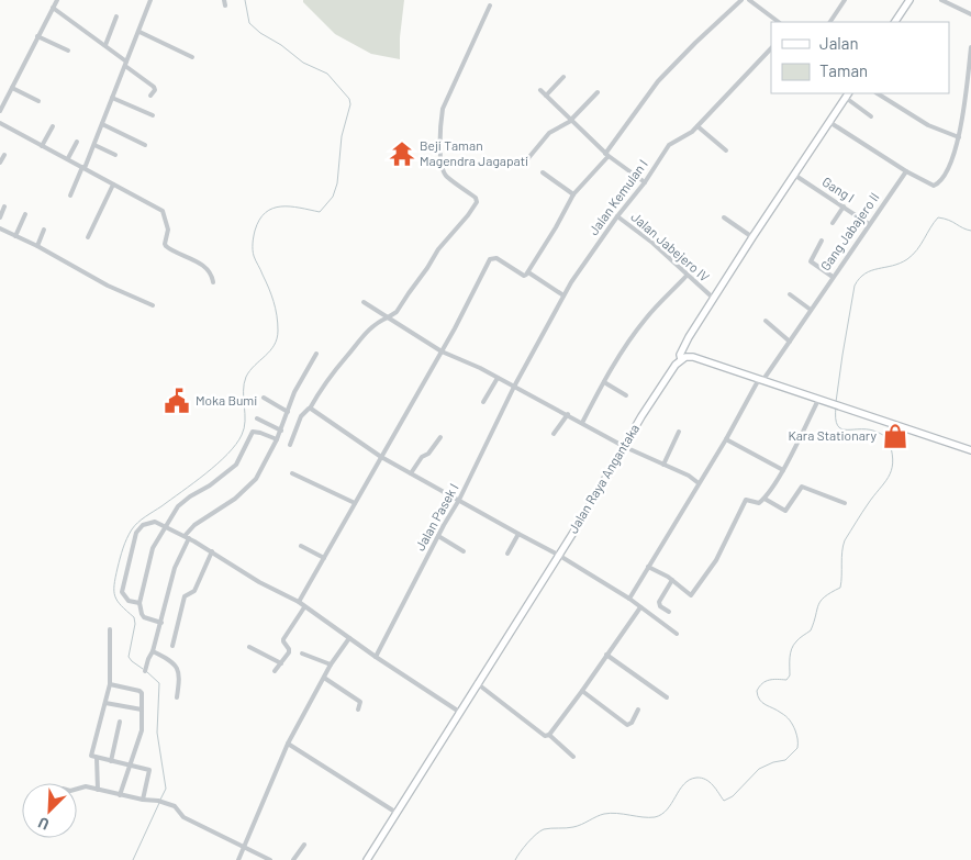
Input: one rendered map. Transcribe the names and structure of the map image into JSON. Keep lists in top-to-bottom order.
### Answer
{
  "streets": {
    "main road": ["Jalan Raya Angantaka"],
    "street": [
      "Gang I",
      "Jalan Kemulan I",
      "Gang Jabajero II",
      "Jalan Jabejero IV",
      "Jalan Pasek I"
    ]
  },
  "crossings": [
    ["Gang I", "Gang Jabajero II"],
    ["Gang I", "Jalan Raya Angantaka"],
    ["Jalan Kemulan I", "Jalan Jabejero IV"],
    ["Jalan Kemulan I", "Jalan Pasek I"],
    ["Jalan Jabejero IV", "Jalan Raya Angantaka"]
  ],
  "places": {
    "temple": ["Beji Taman Magendra Jagapati"],
    "public building": ["Moka Bumi"],
    "shop": ["Kara Stationary"]
  },
  "legend": ["Jalan", "Taman"],
  "north": "bottom left"
}
